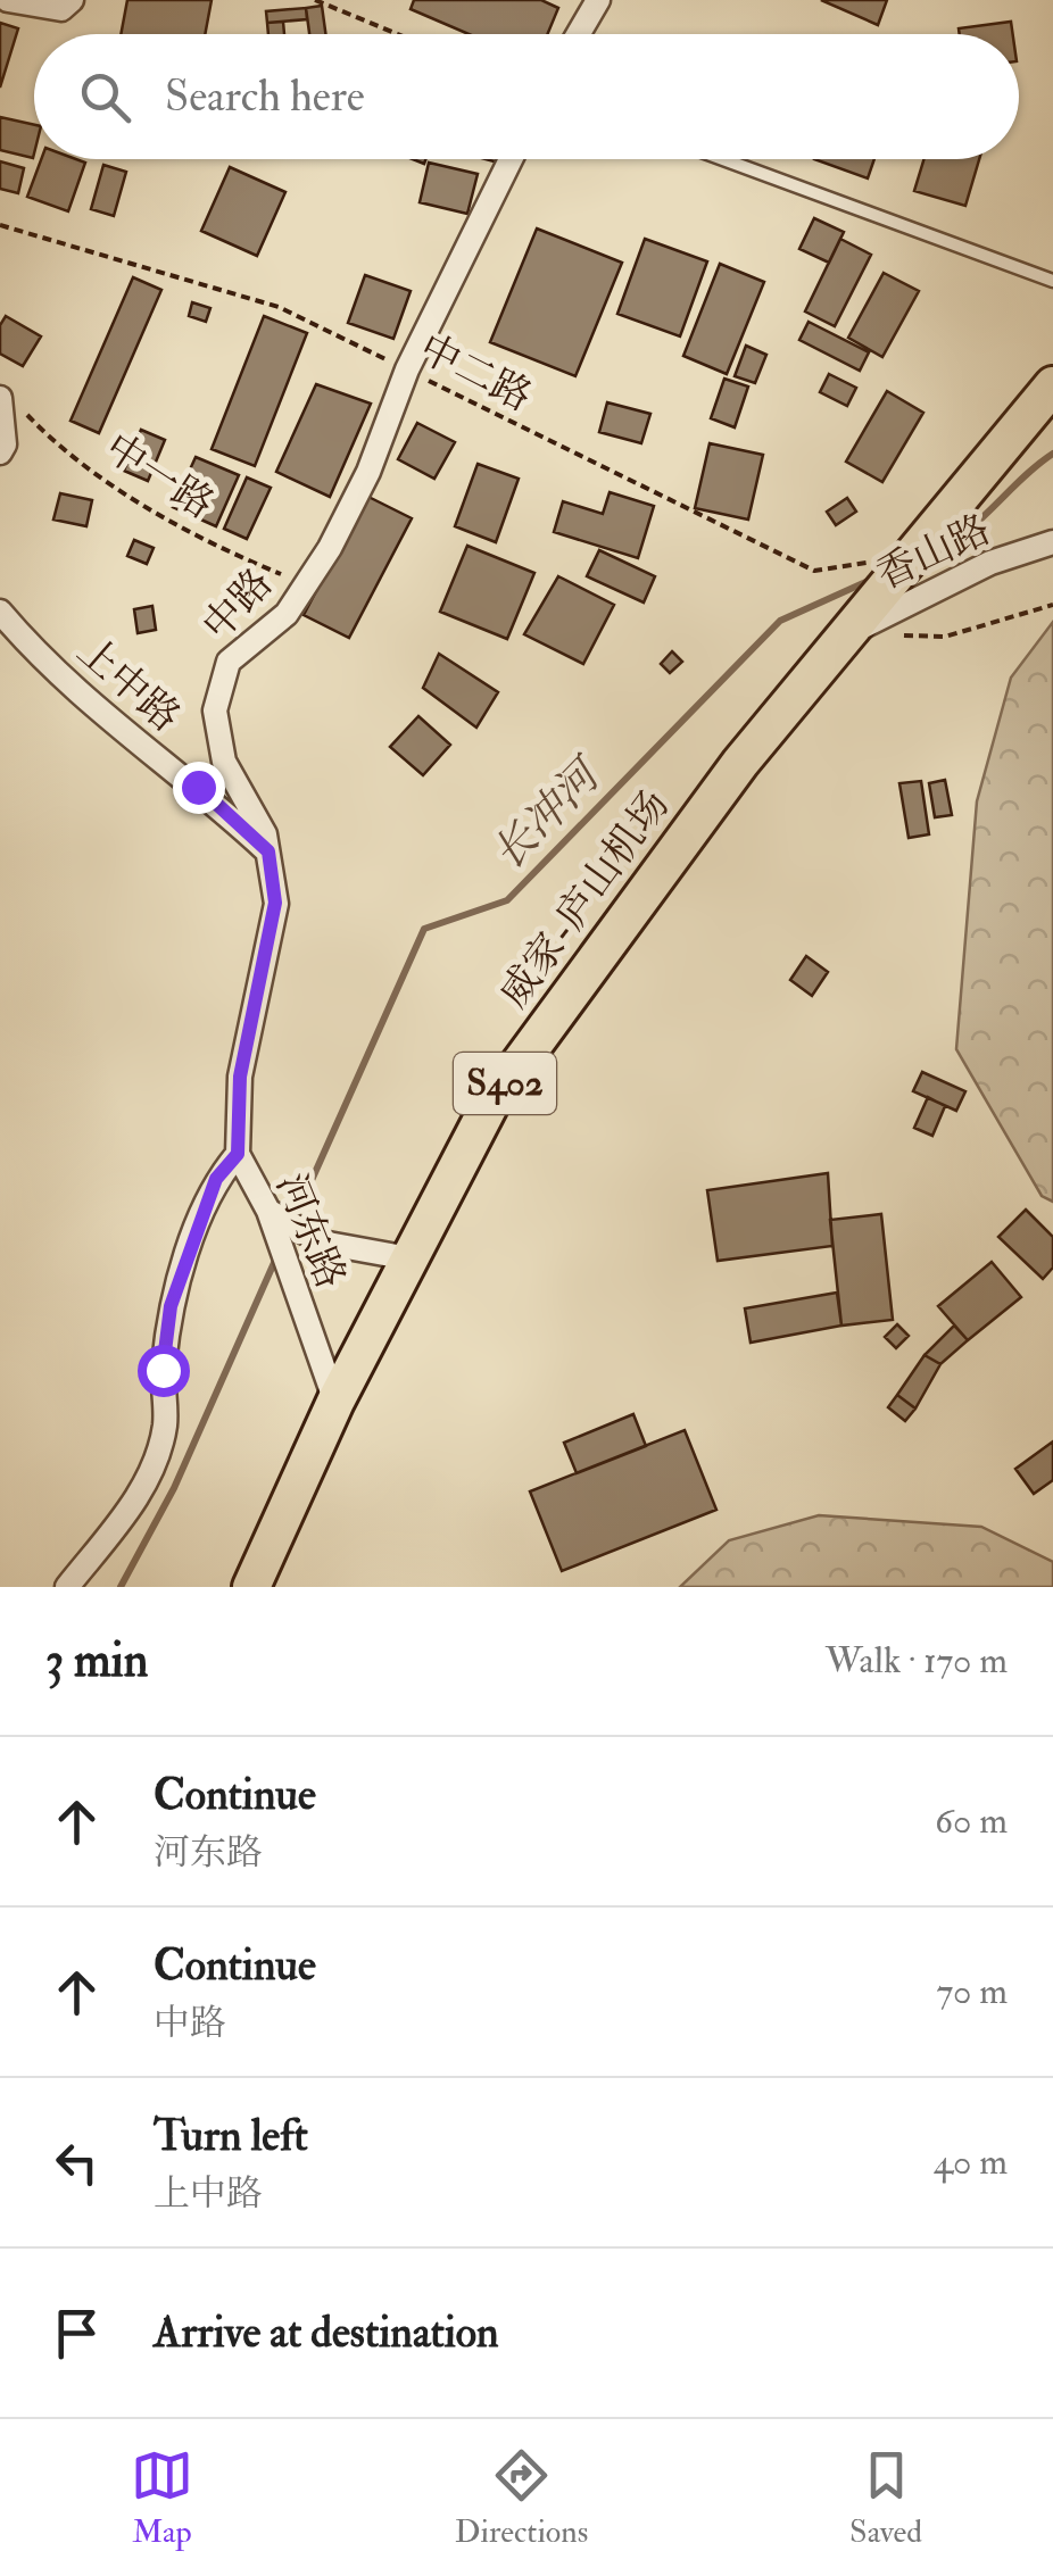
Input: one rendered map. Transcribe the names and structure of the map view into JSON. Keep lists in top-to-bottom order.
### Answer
{
  "streets": {
    "main road": ["威家-庐山机场", "S402"],
    "street": [
      "香山路",
      "中路",
      "上中路",
      "河东路"
    ],
    "path": ["中二路", "中一路"]
  },
  "crossings": [
    ["中二路", "中路"],
    ["中二路", "威家-庐山机场"],
    ["中一路", "中路"],
    ["香山路", "威家-庐山机场"],
    ["中路", "上中路"],
    ["中路", "河东路"],
    ["威家-庐山机场", "河东路"]
  ],
  "water": ["长冲河"],
  "page": {
    "search": "Search here",
    "heading": ["3 min", "Walk · 170 m"],
    "list": [
      ["Continue", "河东路", "60 m"],
      ["Continue", "中路", "70 m"],
      ["Turn left", "上中路", "40 m"],
      "Arrive at destination"
    ],
    "nav": ["Map", "Directions", "Saved"]
  }
}
